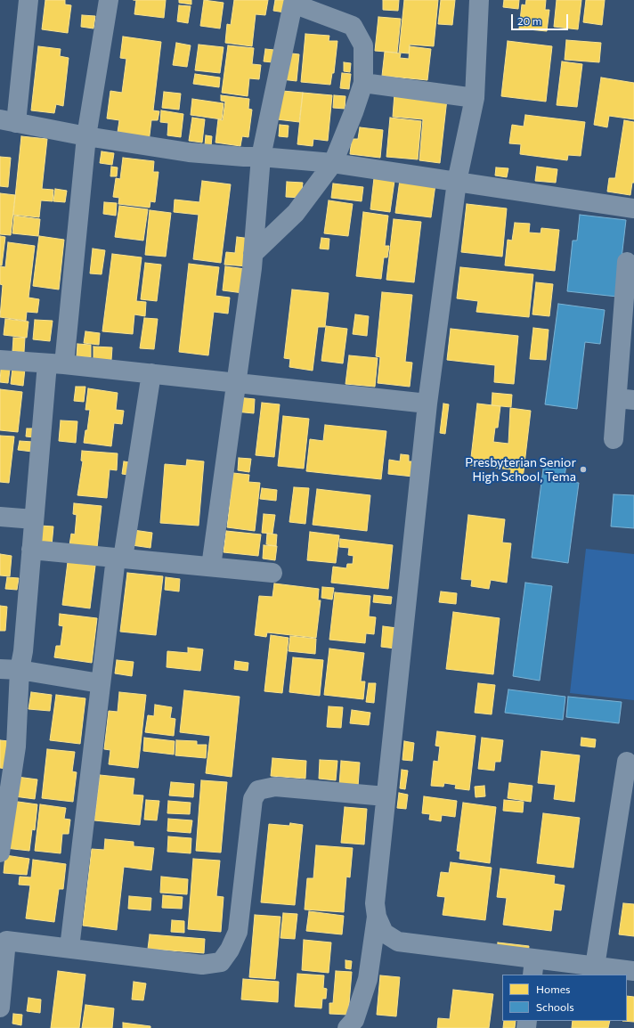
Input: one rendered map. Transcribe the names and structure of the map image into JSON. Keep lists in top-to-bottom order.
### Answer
{
  "places": ["Presbyterian Senior High School, Tema"],
  "legend": ["Homes", "Schools"],
  "scale_bar": "20 m"
}
